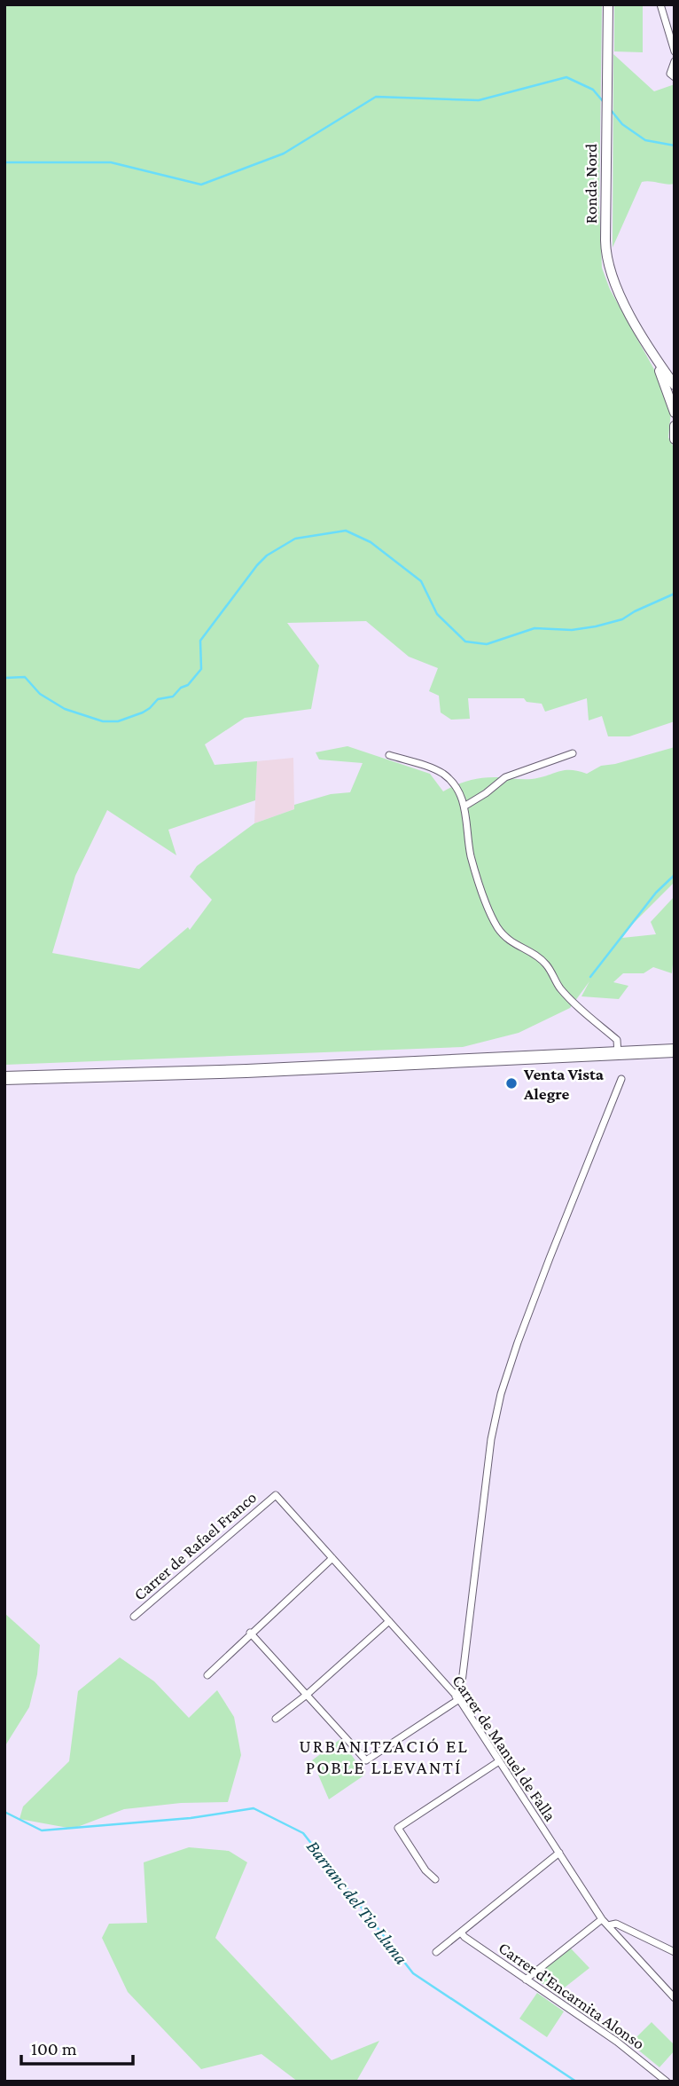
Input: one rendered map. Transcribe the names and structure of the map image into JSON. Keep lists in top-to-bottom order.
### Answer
{
  "streets": {
    "main road": ["Ronda Nord"],
    "street": ["Carrer de Rafael Franco", "Carrer de Manuel de Falla", "Carrer d'Encarnita Alonso"]
  },
  "crossings": [
    ["Carrer de Rafael Franco", "Carrer de Manuel de Falla"]
  ],
  "districts": ["URBANITZACIÓ EL POBLE LLEVANTÍ"],
  "water": ["Barranc del Tio Lluna"],
  "places": ["Venta Vista Alegre"],
  "scale_bar": "100 m"
}
